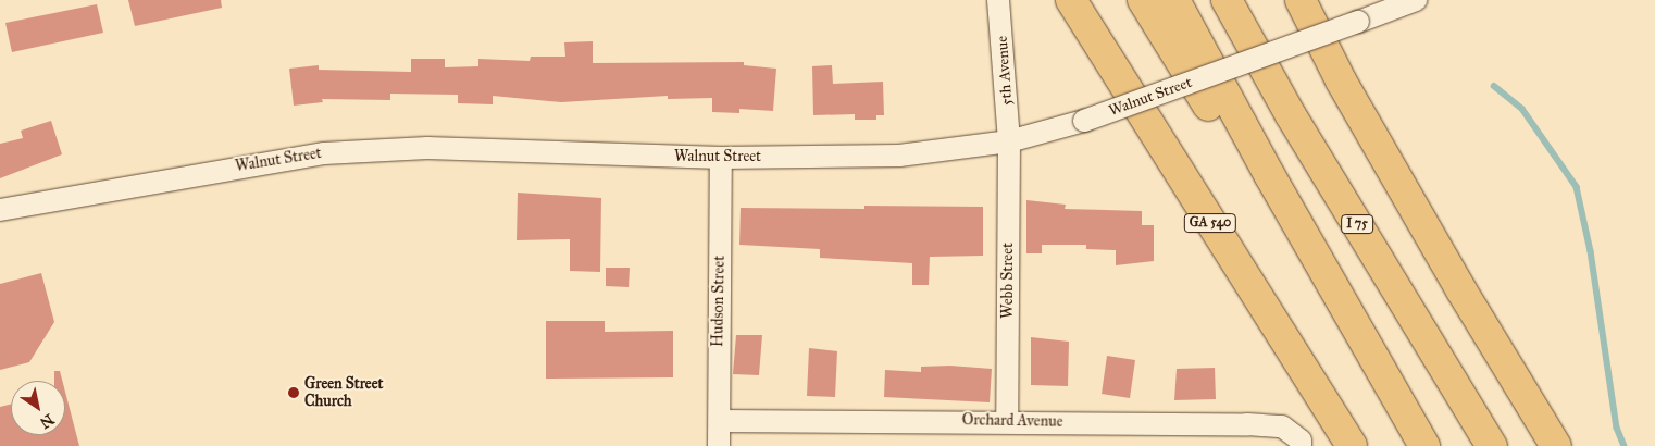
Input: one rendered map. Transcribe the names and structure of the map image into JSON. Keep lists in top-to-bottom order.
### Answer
{
  "streets": {
    "highway": ["GA 540", "I 75"],
    "street": [
      "5th Avenue",
      "Walnut Street",
      "Webb Street",
      "Hudson Street",
      "Orchard Avenue"
    ]
  },
  "crossings": [
    ["5th Avenue", "Walnut Street"],
    ["5th Avenue", "Webb Street"],
    ["Walnut Street", "Webb Street"],
    ["Walnut Street", "Hudson Street"],
    ["Webb Street", "Orchard Avenue"],
    ["Hudson Street", "Orchard Avenue"]
  ],
  "places": ["Green Street Church"],
  "north": "bottom right"
}
